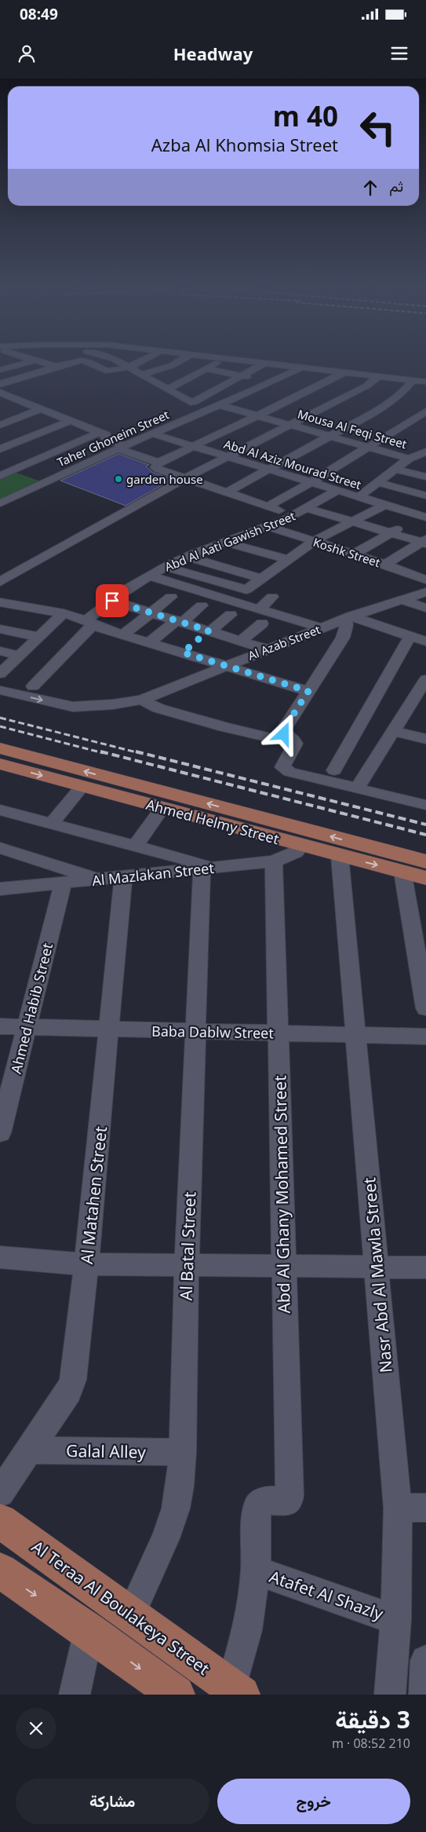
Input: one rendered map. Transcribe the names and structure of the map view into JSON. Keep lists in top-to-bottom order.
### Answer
{
  "streets": {
    "main road": ["Ahmed Helmy Street", "Al Teraa Al Boulakeya Street"],
    "street": [
      "Mousa Al Feqi Street",
      "Taher Ghoneim Street",
      "Abd Al Aziz Mourad Street",
      "Abd Al Aati Gawish Street",
      "Koshk Street",
      "Al Azab Street",
      "Al Mazlakan Street",
      "Ahmed Habib Street",
      "Baba Dablw Street",
      "Abd Al Ghany Mohamed Street",
      "Al Matahen Street",
      "Al Batal Street",
      "Nasr Abd Al Mawla Street",
      "Galal Alley",
      "Atafet Al Shazly"
    ]
  },
  "crossings": [
    ["Mousa Al Feqi Street", "Taher Ghoneim Street"],
    ["Taher Ghoneim Street", "Abd Al Aziz Mourad Street"],
    ["Abd Al Aziz Mourad Street", "Abd Al Aati Gawish Street"],
    ["Abd Al Aati Gawish Street", "Koshk Street"],
    ["Ahmed Helmy Street", "Al Mazlakan Street"],
    ["Ahmed Helmy Street", "Nasr Abd Al Mawla Street"],
    ["Al Mazlakan Street", "Ahmed Habib Street"],
    ["Al Mazlakan Street", "Abd Al Ghany Mohamed Street"],
    ["Al Mazlakan Street", "Al Matahen Street"],
    ["Al Mazlakan Street", "Al Batal Street"],
    ["Ahmed Habib Street", "Baba Dablw Street"],
    ["Baba Dablw Street", "Abd Al Ghany Mohamed Street"],
    ["Baba Dablw Street", "Al Matahen Street"],
    ["Baba Dablw Street", "Al Batal Street"],
    ["Baba Dablw Street", "Nasr Abd Al Mawla Street"],
    ["Abd Al Ghany Mohamed Street", "Atafet Al Shazly"],
    ["Al Matahen Street", "Galal Alley"],
    ["Al Matahen Street", "Al Teraa Al Boulakeya Street"],
    ["Al Batal Street", "Galal Alley"],
    ["Al Batal Street", "Al Teraa Al Boulakeya Street"],
    ["Nasr Abd Al Mawla Street", "Atafet Al Shazly"]
  ],
  "places": ["garden house"],
  "page": {
    "status": "08:49",
    "header": "Headway",
    "turn": ["40 m", "Azba Al Khomsia Street"],
    "then": "ثم",
    "heading": ["3 دقيقة", "210 m · 08:52"],
    "buttons": ["خروج", "مشاركة"]
  }
}
